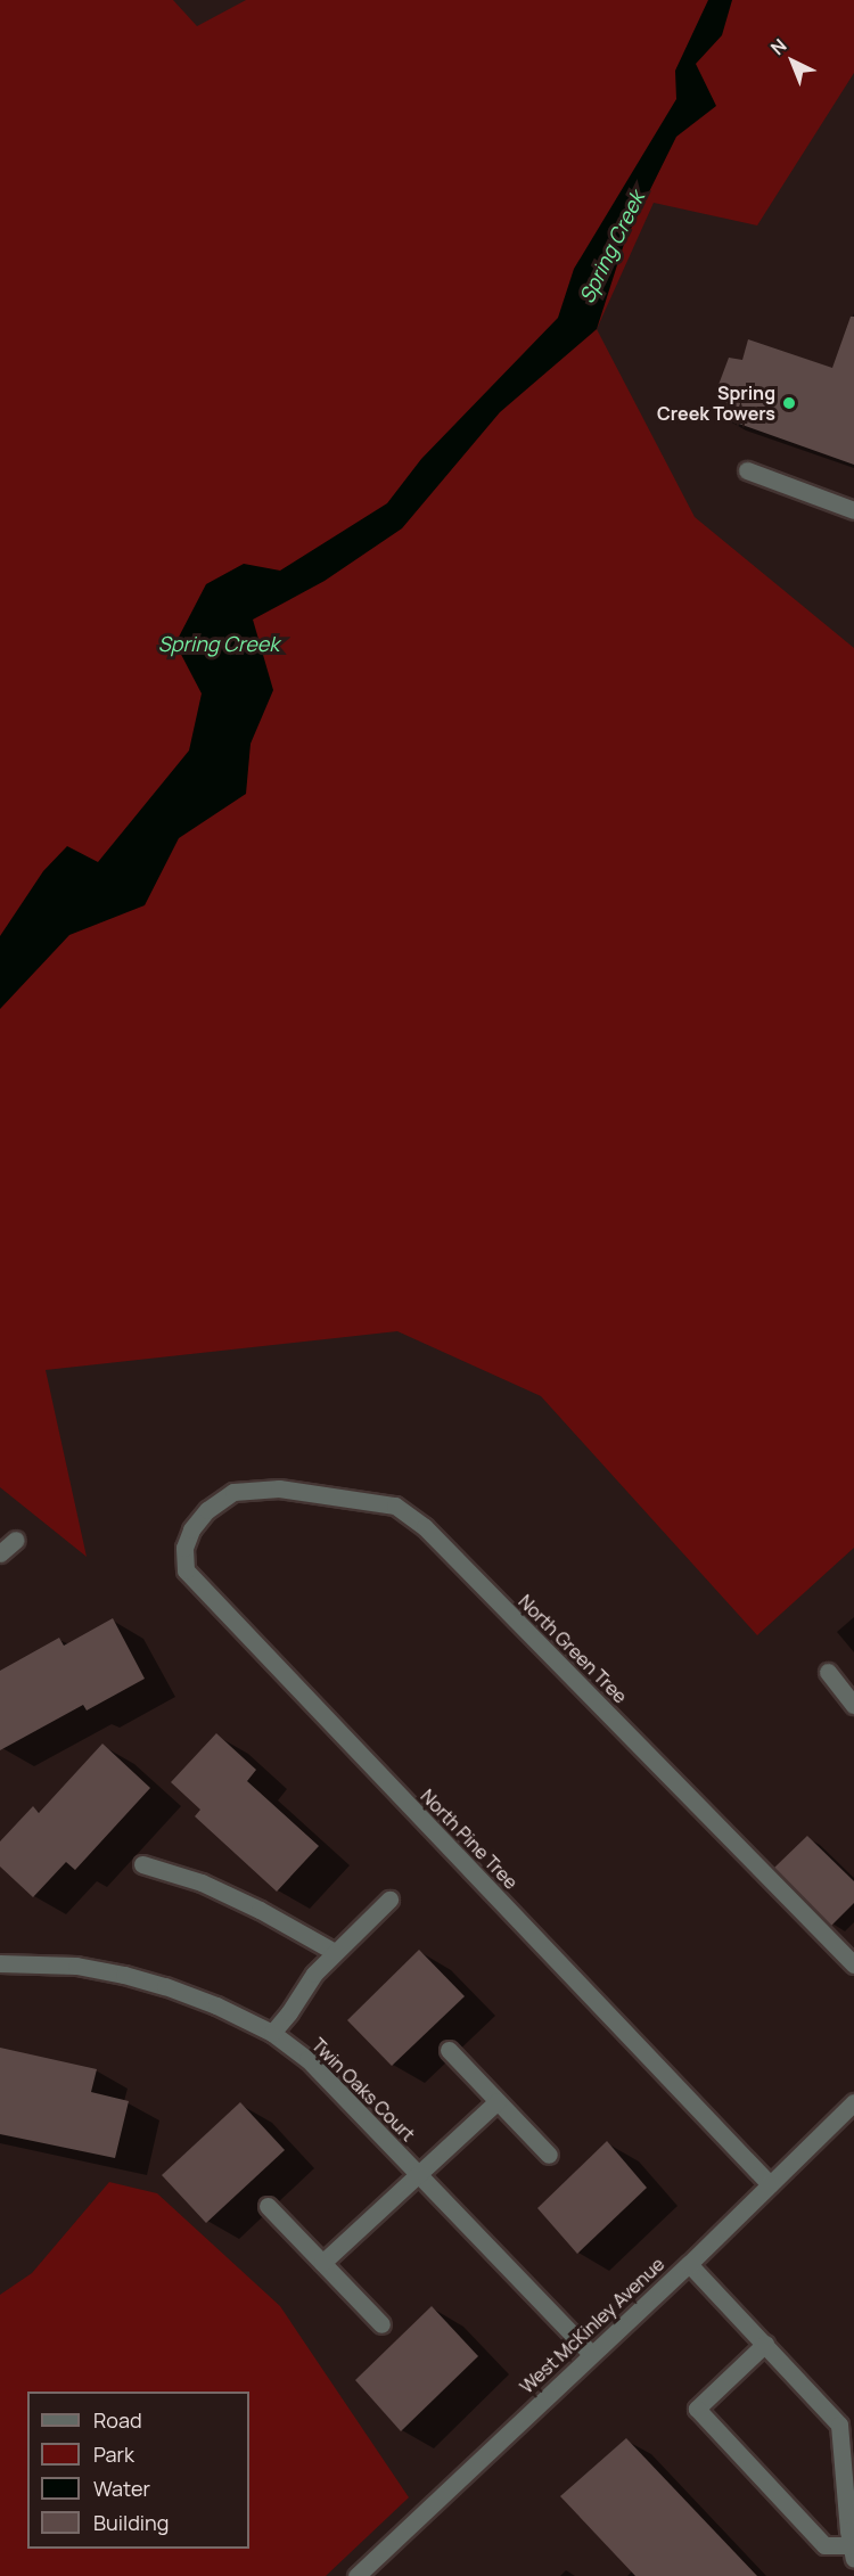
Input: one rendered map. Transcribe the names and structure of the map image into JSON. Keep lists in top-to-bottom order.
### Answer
{
  "streets": {
    "street": [
      "North Green Tree",
      "North Pine Tree",
      "Twin Oaks Court",
      "West McKinley Avenue"
    ]
  },
  "crossings": [
    ["North Green Tree", "North Pine Tree"],
    ["North Pine Tree", "West McKinley Avenue"],
    ["Twin Oaks Court", "West McKinley Avenue"]
  ],
  "water": ["Spring Creek"],
  "places": ["Spring Creek Towers"],
  "legend": [
    "Road",
    "Park",
    "Water",
    "Building"
  ],
  "north": "top left"
}
